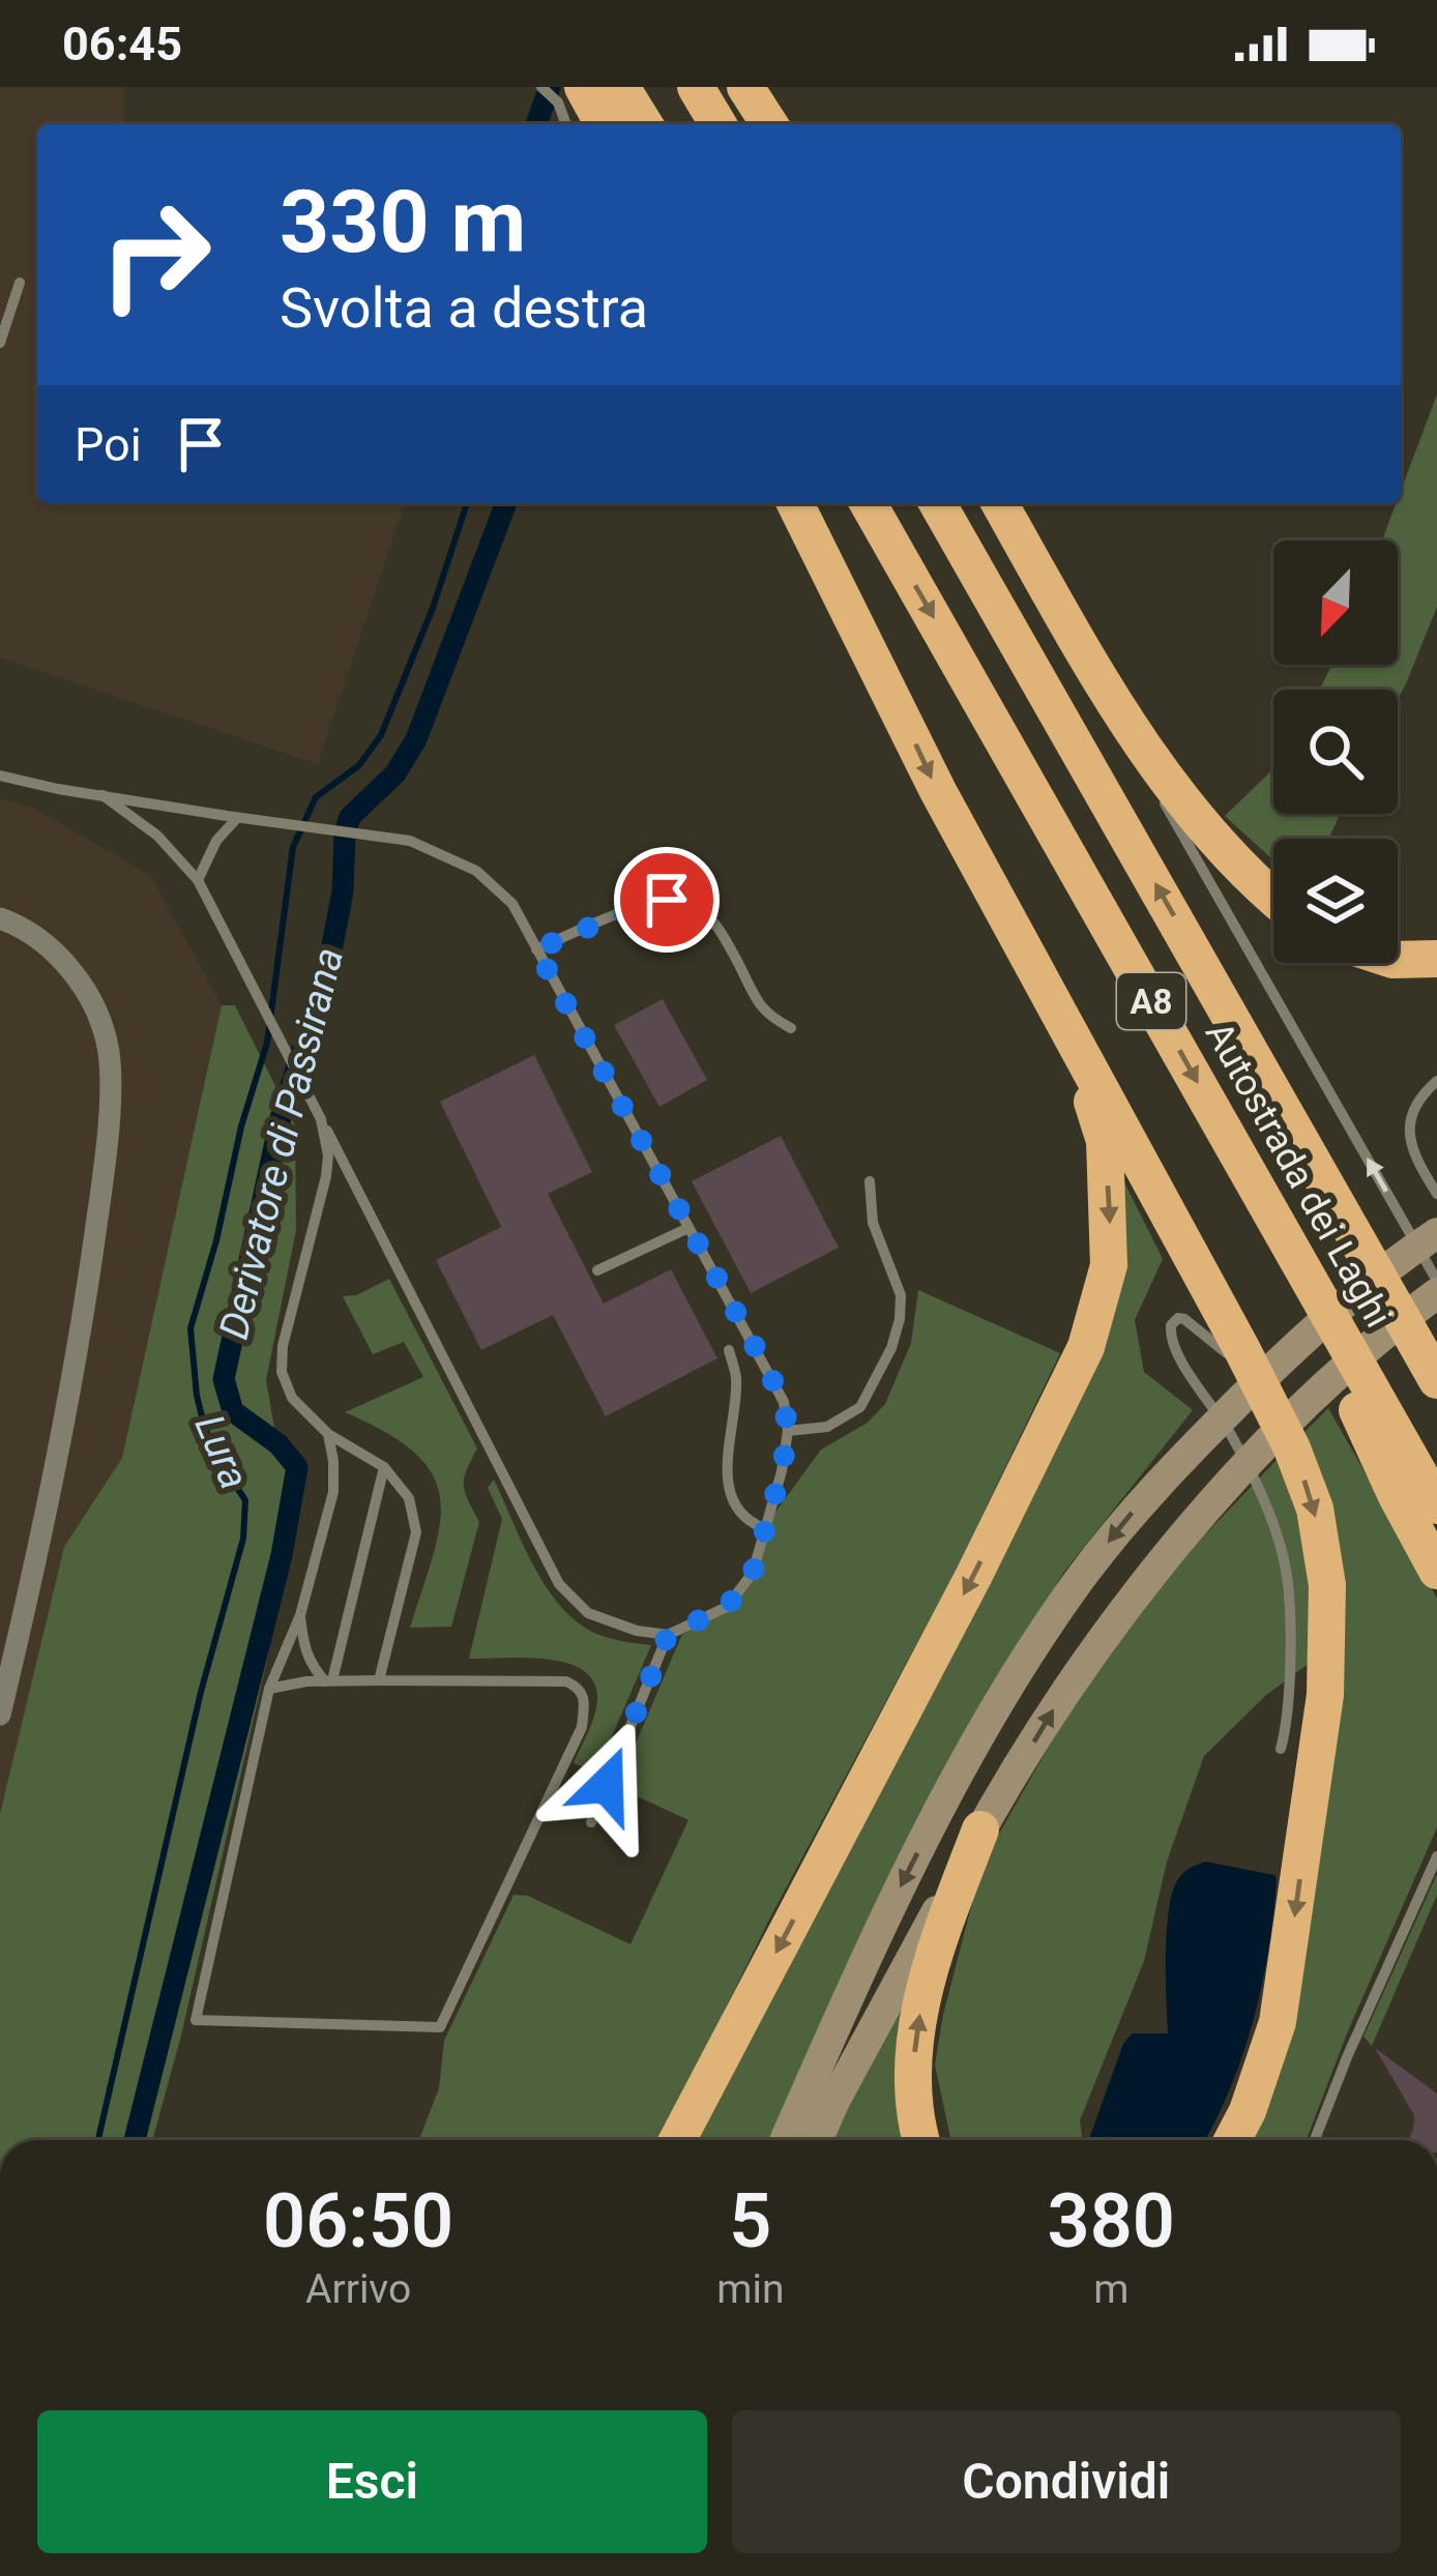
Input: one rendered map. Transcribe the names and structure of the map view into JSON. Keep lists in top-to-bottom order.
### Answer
{
  "streets": {
    "highway": ["A8", "Autostrada dei Laghi"]
  },
  "water": ["Derivatore di Passirana", "Lura"],
  "north": "bottom left",
  "page": {
    "status": "06:45",
    "turn": ["330 m", "Svolta a destra"],
    "then": "Poi",
    "eta": [
      "06:50",
      "Arrivo",
      "5",
      "min",
      "380",
      "m"
    ],
    "buttons": ["Esci", "Condividi"]
  }
}
